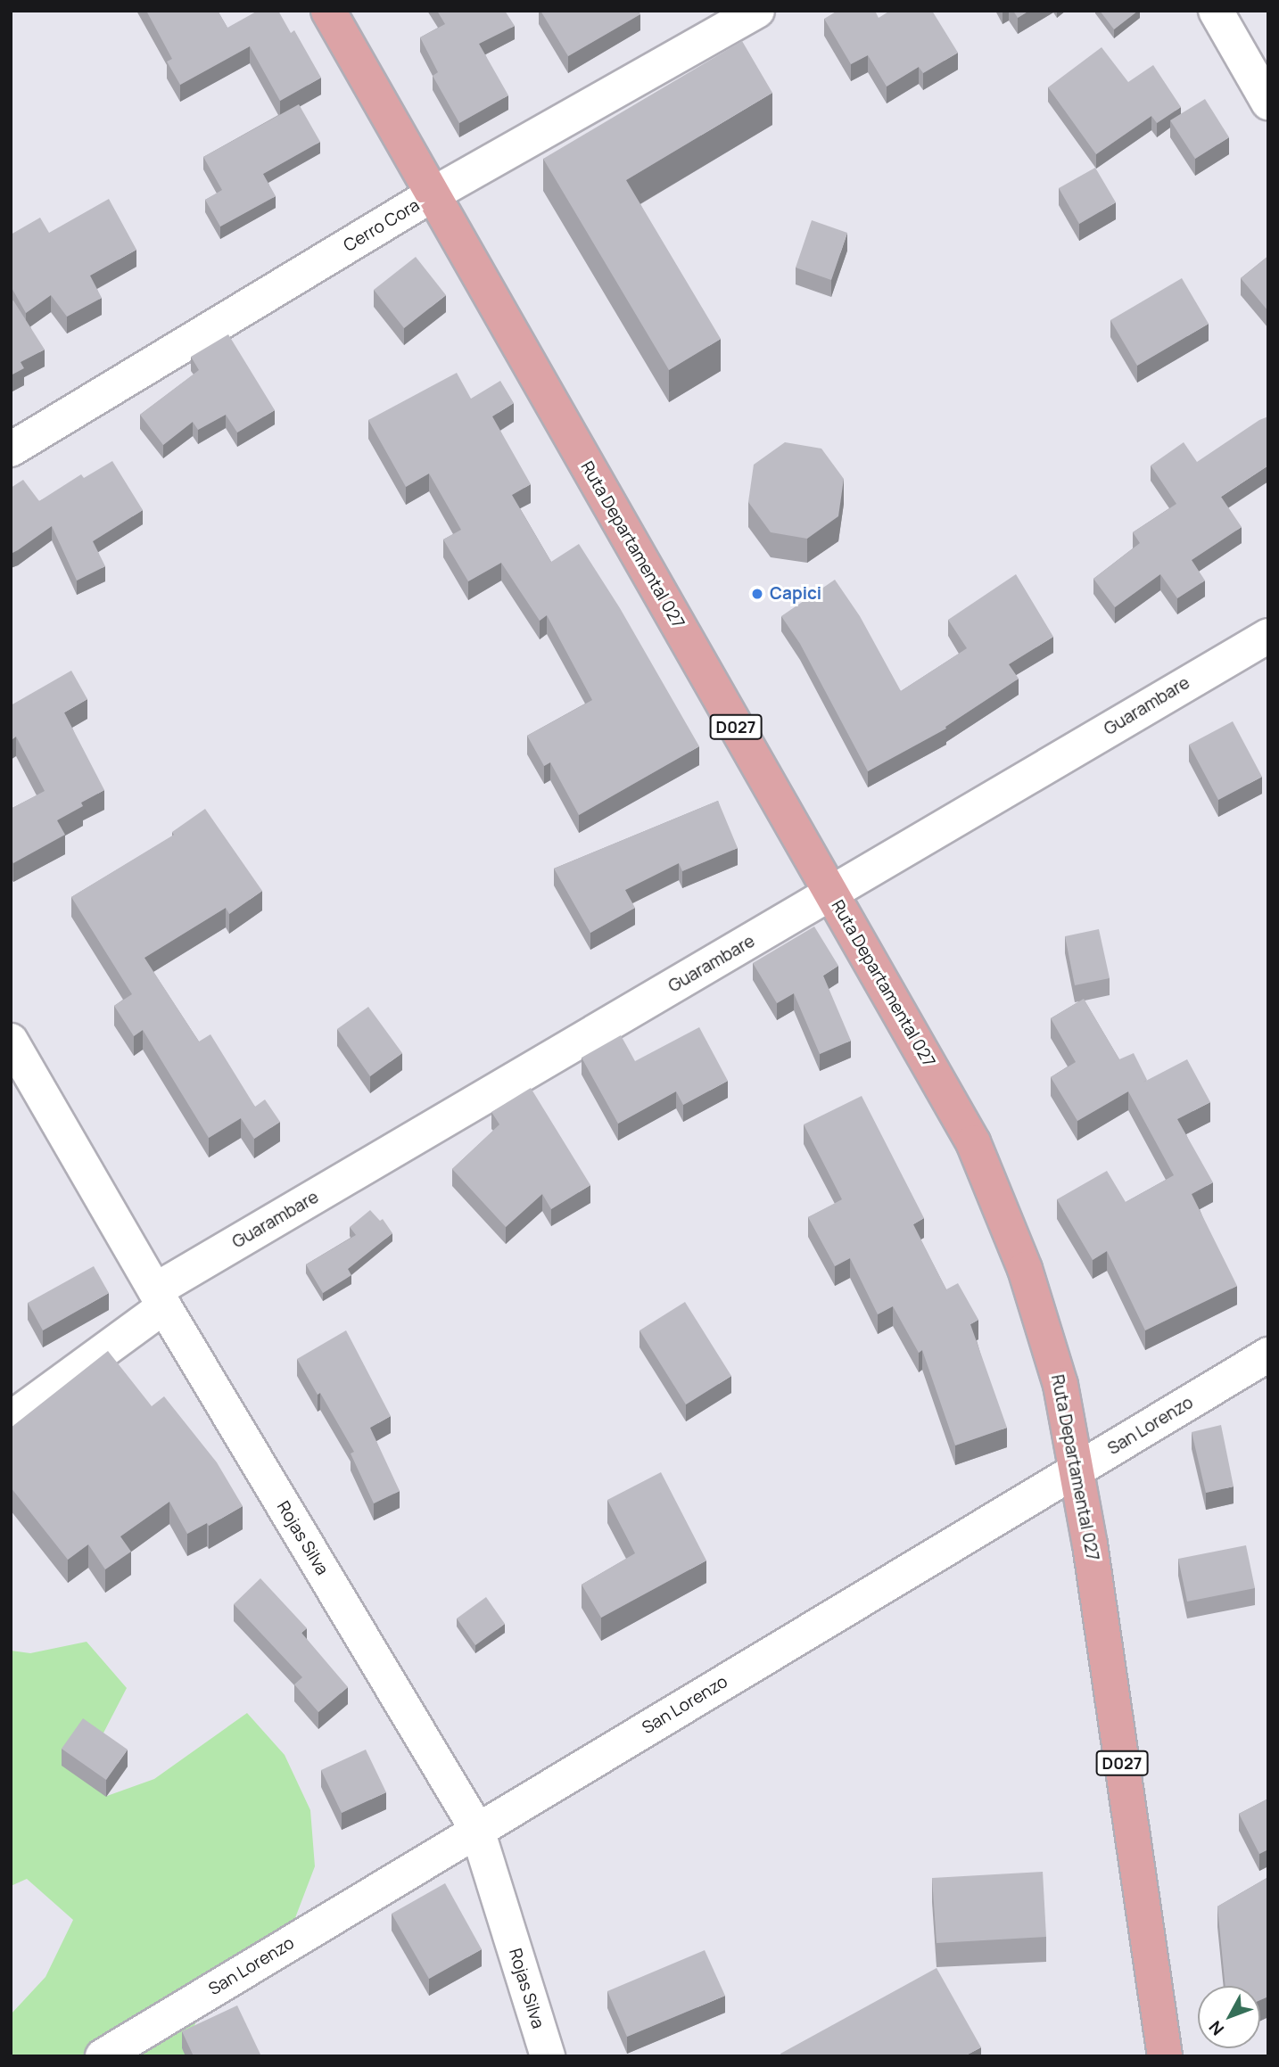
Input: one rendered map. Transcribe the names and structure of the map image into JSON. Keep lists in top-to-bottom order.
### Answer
{
  "streets": {
    "main road": ["Ruta Departamental 027", "D027"],
    "street": [
      "Cerro Cora",
      "Guarambare",
      "San Lorenzo",
      "Rojas Silva"
    ]
  },
  "crossings": [
    ["Cerro Cora", "Ruta Departamental 027"],
    ["Ruta Departamental 027", "Guarambare"],
    ["Ruta Departamental 027", "San Lorenzo"],
    ["Guarambare", "Rojas Silva"],
    ["San Lorenzo", "Rojas Silva"]
  ],
  "places": ["Capici"],
  "north": "bottom left"
}
